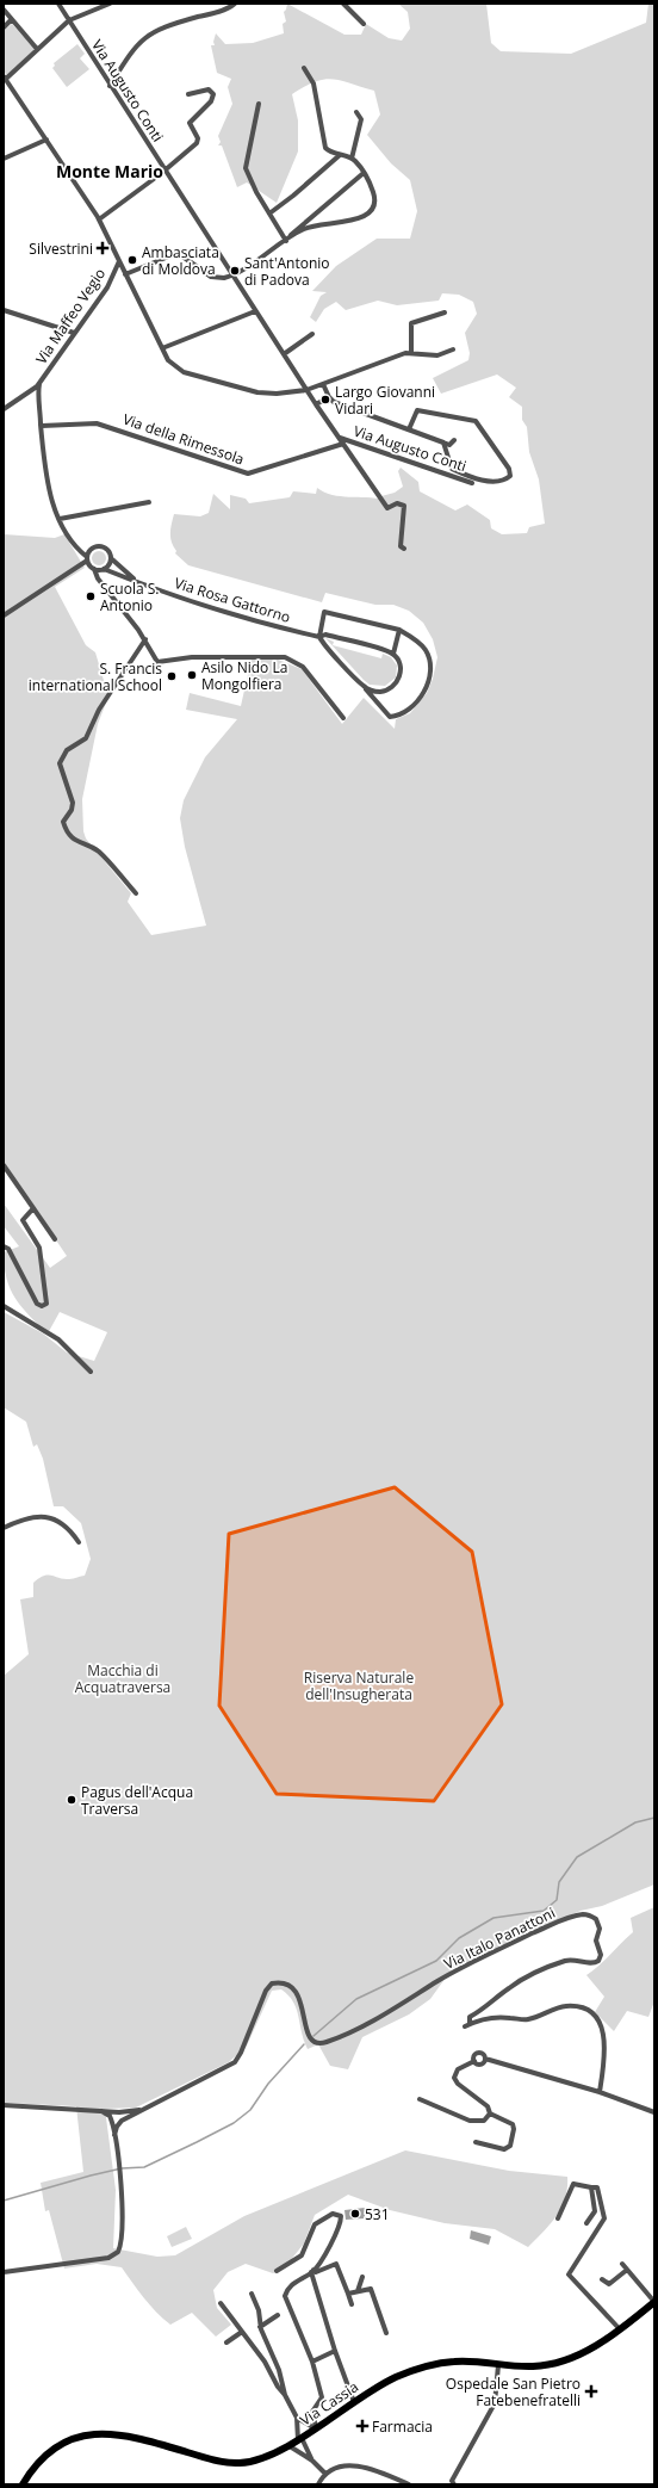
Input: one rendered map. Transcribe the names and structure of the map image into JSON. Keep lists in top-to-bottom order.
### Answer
{
  "streets": {
    "main road": ["Via Cassia"],
    "street": [
      "Via Augusto Conti",
      "Via Maffeo Vegio",
      "Via della Rimessola",
      "Via Rosa Gattorno",
      "Via Italo Panattoni"
    ]
  },
  "crossings": [
    ["Via Augusto Conti", "Via della Rimessola"]
  ],
  "districts": ["Monte Mario"],
  "parks": ["Macchia di Acquatraversa", "Riserva Naturale dell'Insugherata"],
  "places": {
    "health": ["Silvestrini", "Ospedale San Pietro Fatebenefratelli", "Farmacia"],
    "other": [
      "Ambasciata di Moldova",
      "Sant'Antonio di Padova",
      "Largo Giovanni Vidari",
      "Scuola S. Antonio",
      "Asilo Nido La Mongolfiera",
      "S. Francis international School",
      "Pagus dell'Acqua Traversa",
      "531"
    ]
  }
}
